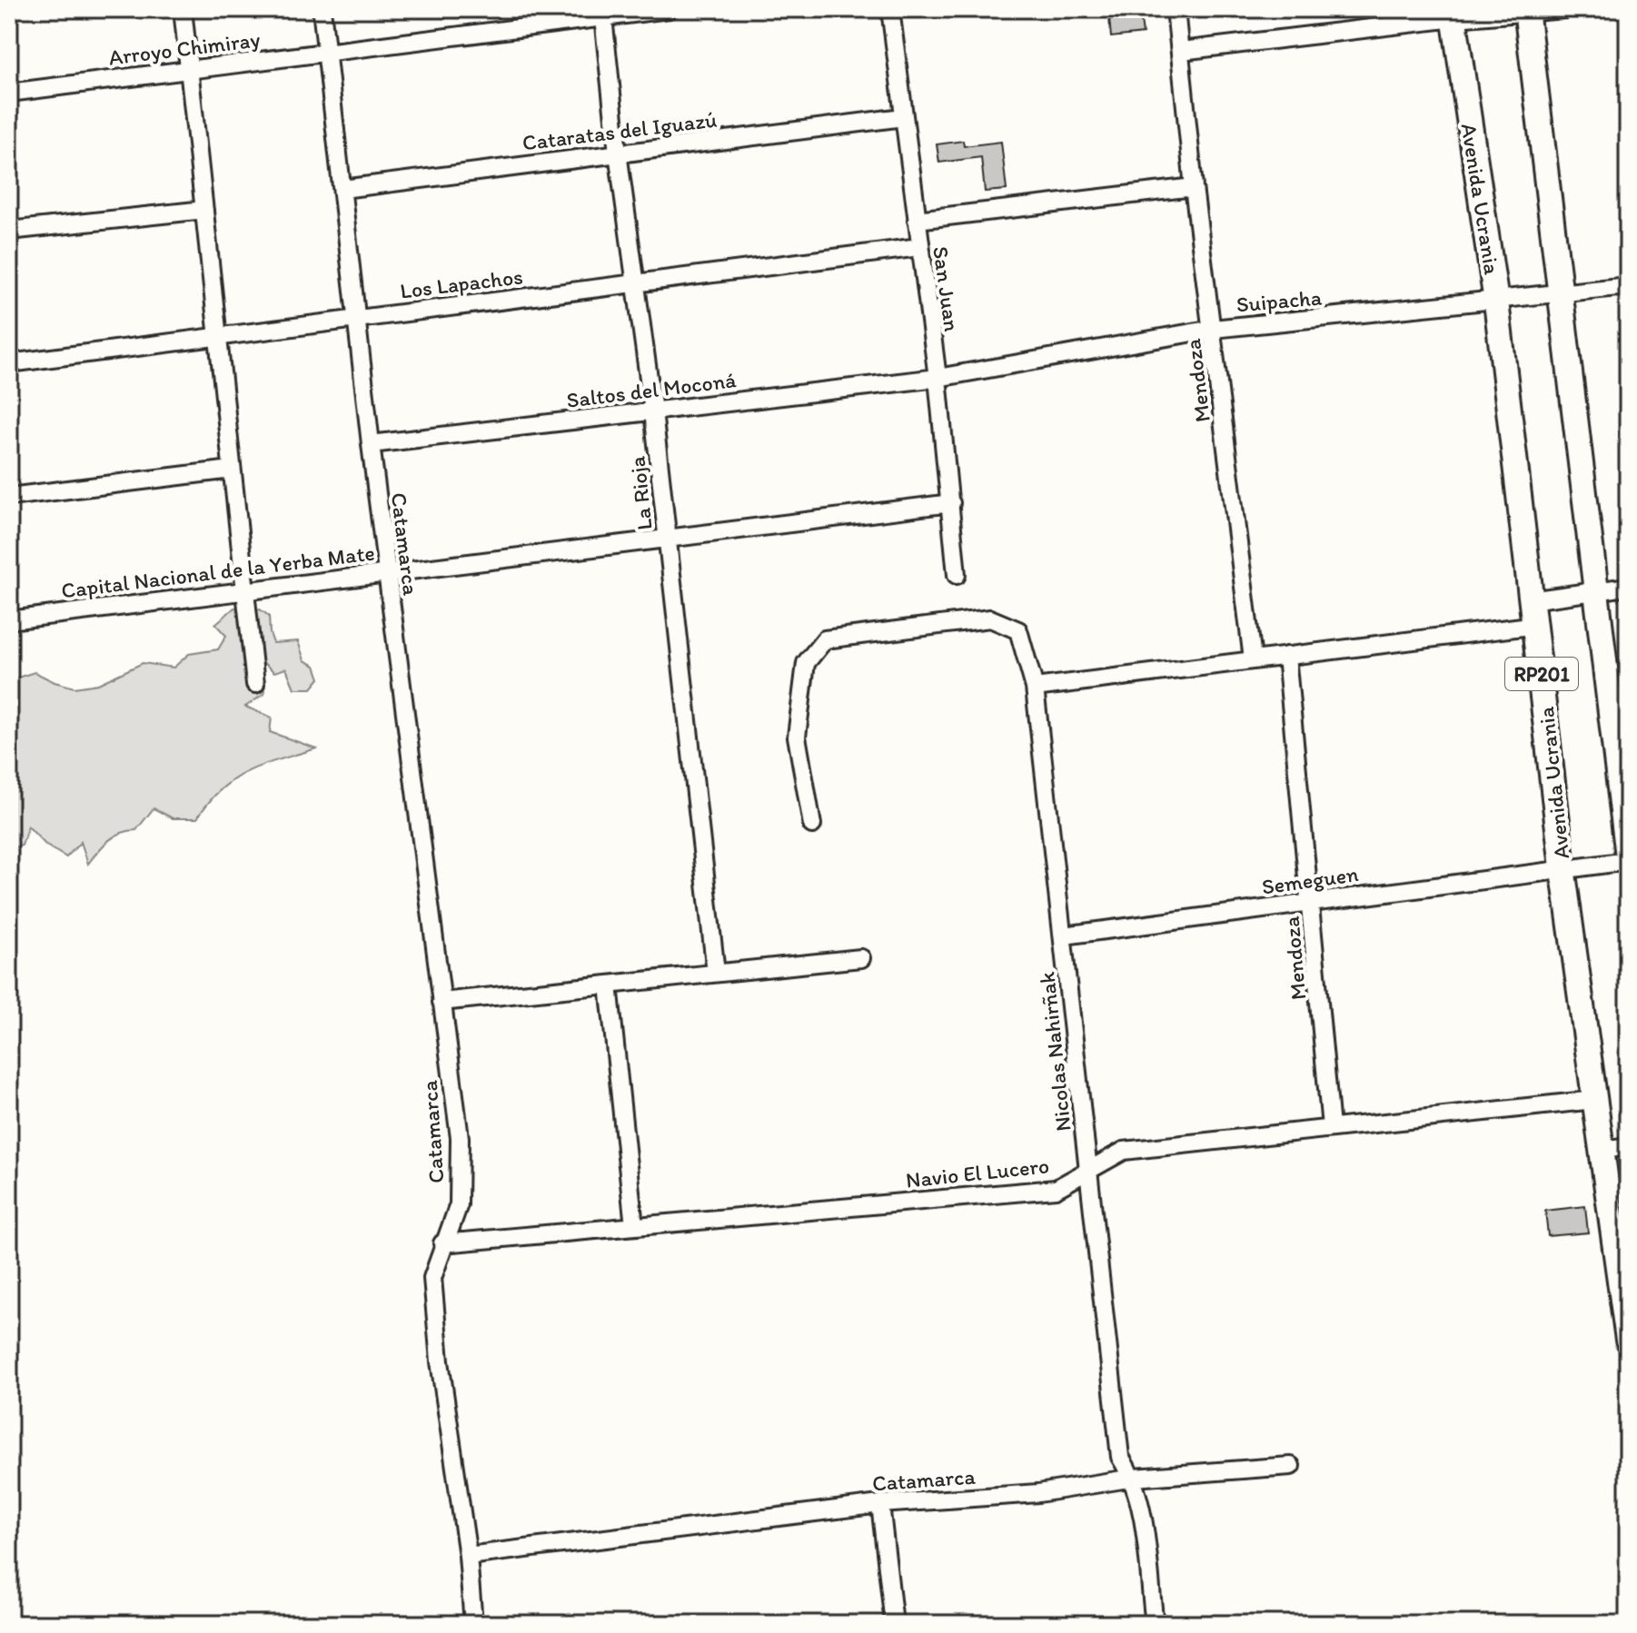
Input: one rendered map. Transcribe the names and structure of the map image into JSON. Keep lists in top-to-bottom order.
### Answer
{
  "streets": {
    "main road": ["Avenida Ucrania", "RP201"],
    "street": [
      "Arroyo Chimiray",
      "Cataratas del Iguazú",
      "Los Lapachos",
      "San Juan",
      "Suipacha",
      "Mendoza",
      "Saltos del Moconá",
      "La Rioja",
      "Catamarca",
      "Capital Nacional de la Yerba Mate",
      "Semeguen",
      "Nicolas Nahirñak",
      "Navio El Lucero"
    ]
  },
  "crossings": [
    ["Arroyo Chimiray", "La Rioja"],
    ["Arroyo Chimiray", "Catamarca"],
    ["Cataratas del Iguazú", "San Juan"],
    ["Cataratas del Iguazú", "La Rioja"],
    ["Cataratas del Iguazú", "Catamarca"],
    ["Avenida Ucrania", "Suipacha"],
    ["Avenida Ucrania", "Semeguen"],
    ["Avenida Ucrania", "Navio El Lucero"],
    ["Los Lapachos", "San Juan"],
    ["Los Lapachos", "La Rioja"],
    ["Los Lapachos", "Catamarca"],
    ["San Juan", "Suipacha"],
    ["San Juan", "Saltos del Moconá"],
    ["San Juan", "Capital Nacional de la Yerba Mate"],
    ["Suipacha", "Mendoza"],
    ["Suipacha", "Saltos del Moconá"],
    ["Suipacha", "RP201"],
    ["Mendoza", "Semeguen"],
    ["Mendoza", "Navio El Lucero"],
    ["Saltos del Moconá", "La Rioja"],
    ["Saltos del Moconá", "Catamarca"],
    ["La Rioja", "Capital Nacional de la Yerba Mate"],
    ["Catamarca", "Capital Nacional de la Yerba Mate"],
    ["Catamarca", "Nicolas Nahirñak"],
    ["Catamarca", "Navio El Lucero"],
    ["RP201", "Semeguen"],
    ["Semeguen", "Nicolas Nahirñak"],
    ["Nicolas Nahirñak", "Navio El Lucero"]
  ]
}
